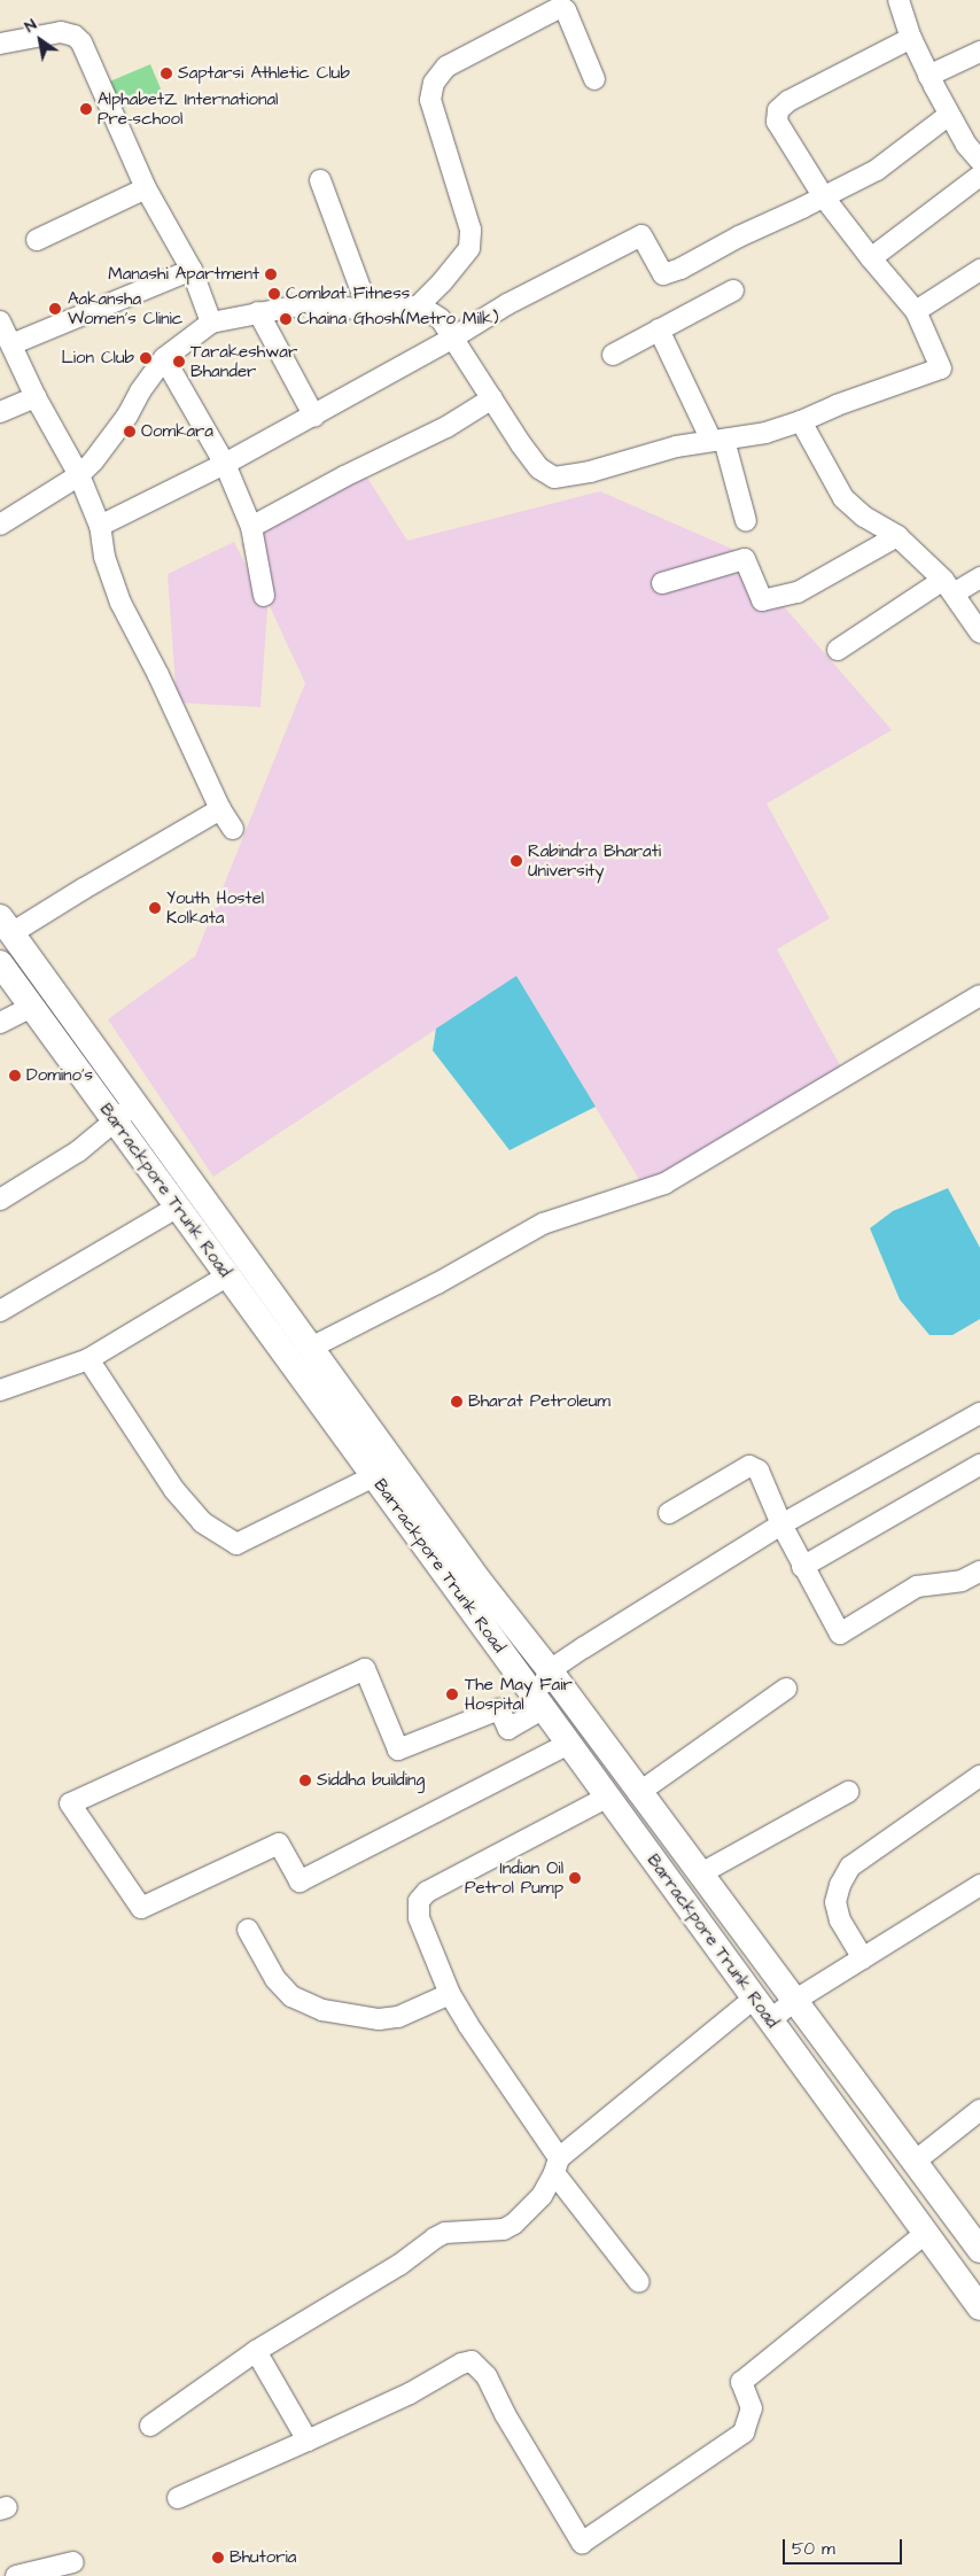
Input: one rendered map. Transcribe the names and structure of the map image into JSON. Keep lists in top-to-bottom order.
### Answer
{
  "streets": {
    "main road": ["Barrackpore Trunk Road"]
  },
  "places": [
    "Saptarsi Athletic Club",
    "AlphabetZ International Pre-school",
    "Manashi Apartment",
    "Combat Fitness",
    "Aakansha Women's Clinic",
    "Chaina Ghosh(Metro Milk)",
    "Lion Club",
    "Tarakeshwar Bhander",
    "Oomkara",
    "Rabindra Bharati University",
    "Youth Hostel Kolkata",
    "Domino's",
    "Bharat Petroleum",
    "The May Fair Hospital",
    "Siddha building",
    "Indian Oil Petrol Pump",
    "Bhutoria"
  ],
  "scale_bar": "50 m",
  "north": "top left"
}
